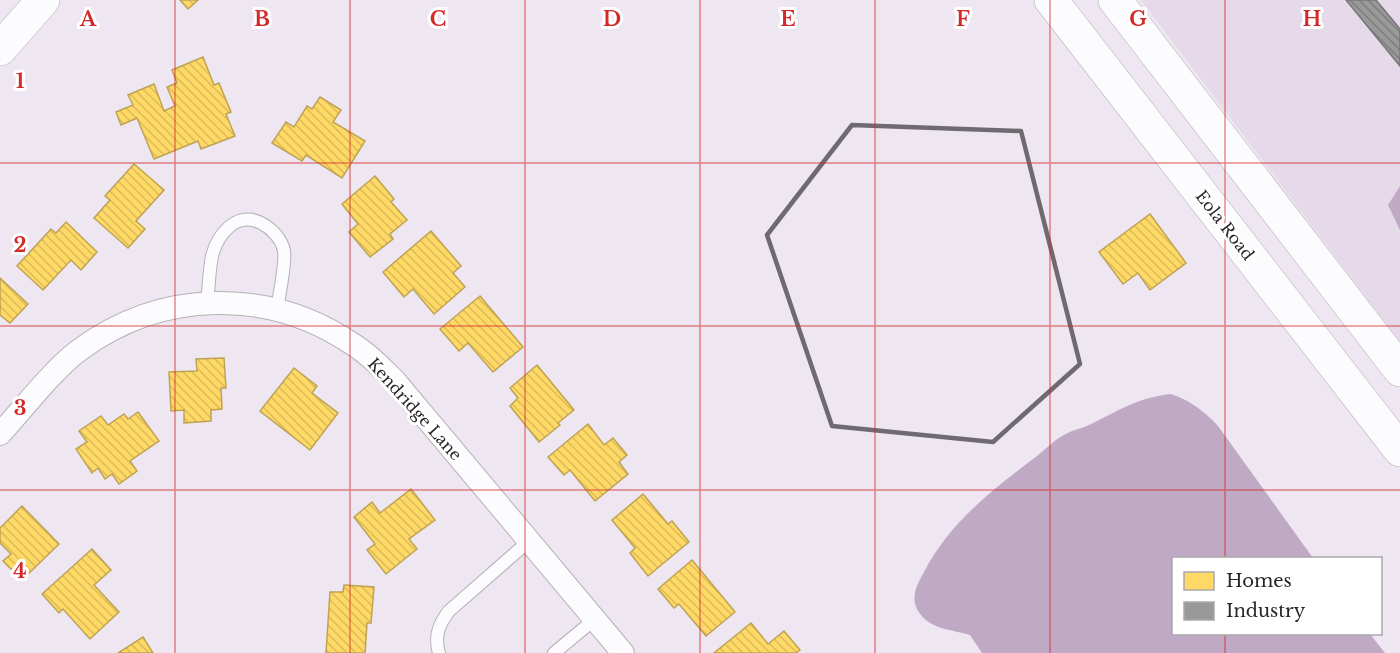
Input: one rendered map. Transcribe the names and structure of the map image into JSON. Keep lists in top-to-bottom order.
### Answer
{
  "streets": {
    "main road": ["Eola Road"],
    "street": ["Kendridge Lane"]
  },
  "legend": ["Homes", "Industry"],
  "grid": {
    "columns": [
      "A",
      "B",
      "C",
      "D",
      "E",
      "F",
      "G",
      "H"
    ],
    "rows": [
      "1",
      "2",
      "3",
      "4"
    ]
  }
}
